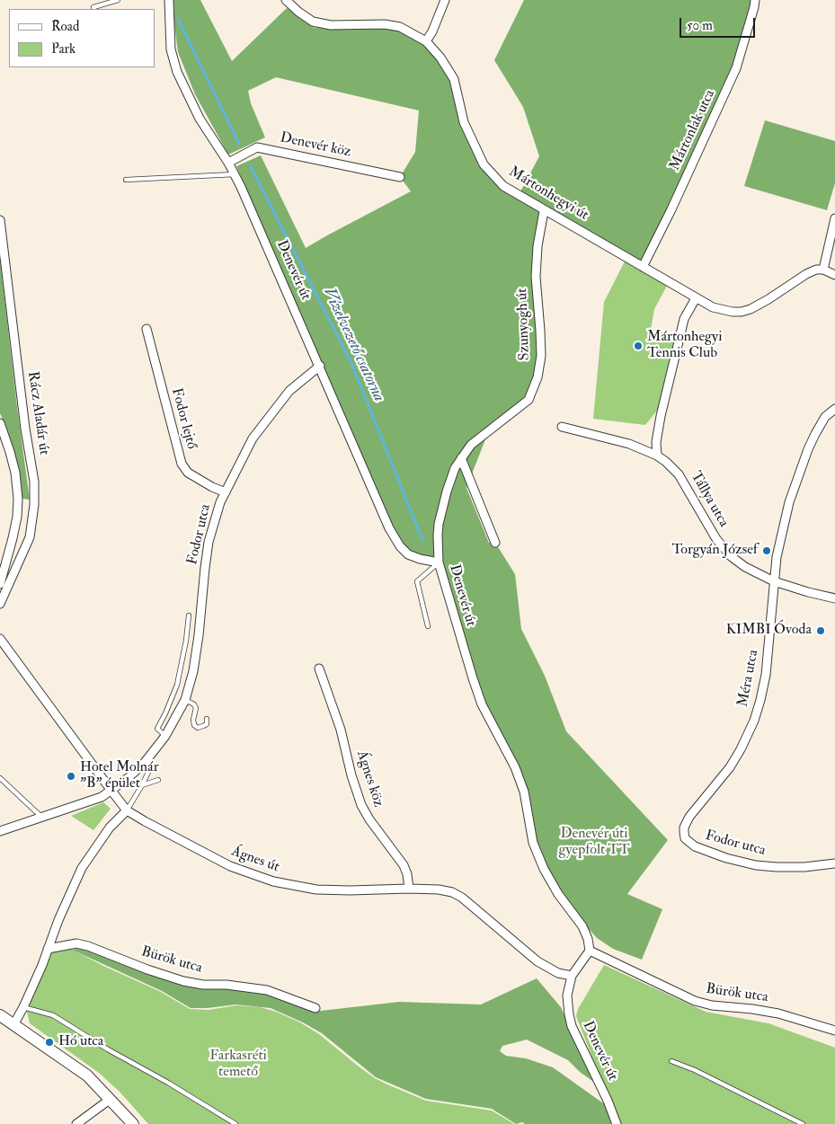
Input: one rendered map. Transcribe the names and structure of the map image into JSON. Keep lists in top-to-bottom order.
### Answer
{
  "streets": {
    "street": [
      "Mártonlak utca",
      "Denevér köz",
      "Mártonhegyi út",
      "Denevér út",
      "Szunyogh út",
      "Rácz Aladár út",
      "Fodor lejtő",
      "Tállya utca",
      "Fodor utca",
      "Méra utca",
      "Ágnes köz",
      "Ágnes út",
      "Bürök utca"
    ]
  },
  "crossings": [
    ["Mártonlak utca", "Mártonhegyi út"],
    ["Denevér köz", "Denevér út"],
    ["Mártonhegyi út", "Szunyogh út"],
    ["Denevér út", "Szunyogh út"],
    ["Denevér út", "Fodor utca"],
    ["Denevér út", "Ágnes út"],
    ["Denevér út", "Bürök utca"],
    ["Fodor lejtő", "Fodor utca"],
    ["Tállya utca", "Méra utca"],
    ["Fodor utca", "Méra utca"],
    ["Fodor utca", "Ágnes út"],
    ["Ágnes köz", "Ágnes út"]
  ],
  "water": ["Vízelvezető csatorna"],
  "parks": ["Denevér úti gyepfolt TT", "Farkasréti temető"],
  "places": [
    "Mártonhegyi Tennis Club",
    "Torgyán József",
    "KIMBI Óvoda",
    "Hotel Molnár \"B\" épület",
    "Hó utca"
  ],
  "legend": ["Road", "Park"],
  "scale_bar": "50 m"
}
